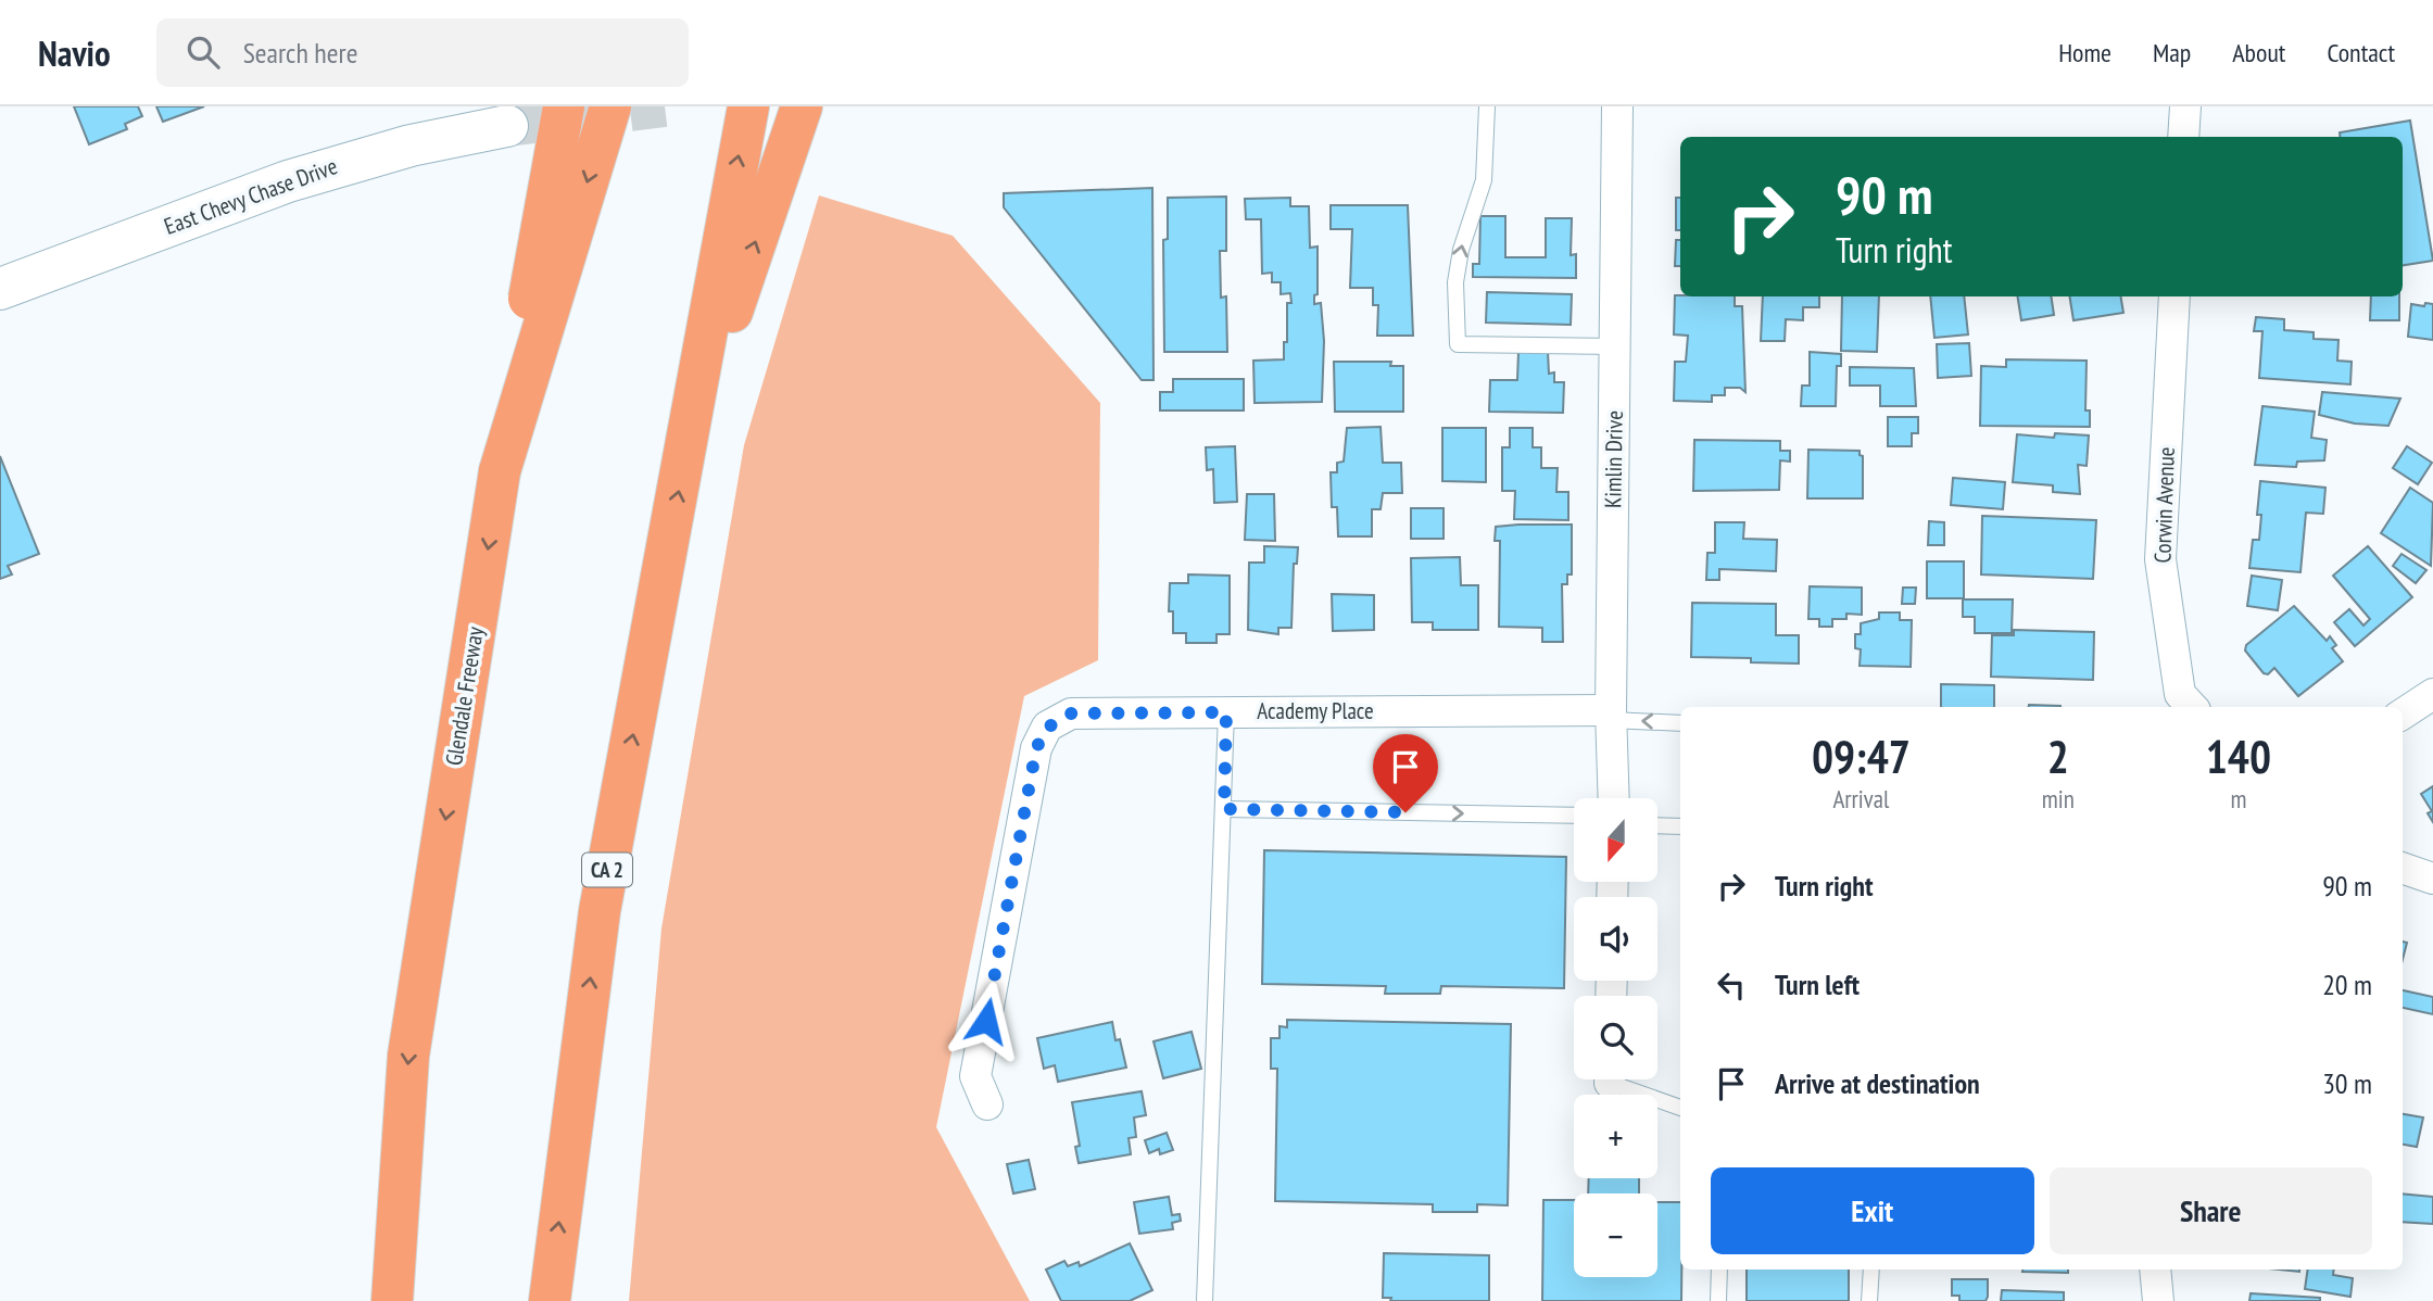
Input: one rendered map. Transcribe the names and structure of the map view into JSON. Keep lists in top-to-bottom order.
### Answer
{
  "streets": {
    "highway": ["Glendale Freeway", "CA 2"],
    "main road": ["East Chevy Chase Drive"],
    "street": ["Kimlin Drive", "Corwin Avenue", "Academy Place"]
  },
  "crossings": [
    ["Kimlin Drive", "Academy Place"]
  ],
  "north": "bottom",
  "page": {
    "header": "Navio",
    "search": "Search here",
    "nav": [
      "Home",
      "Map",
      "About",
      "Contact"
    ],
    "turn": ["90 m", "Turn right"],
    "eta": [
      "09:47",
      "Arrival",
      "2",
      "min",
      "140",
      "m"
    ],
    "map_buttons": ["+", "−"],
    "list": [
      {
        "name": "Turn right",
        "value": "90 m"
      },
      {
        "name": "Turn left",
        "value": "20 m"
      },
      {
        "name": "Arrive at destination",
        "value": "30 m"
      }
    ],
    "buttons": ["Exit", "Share"]
  }
}
